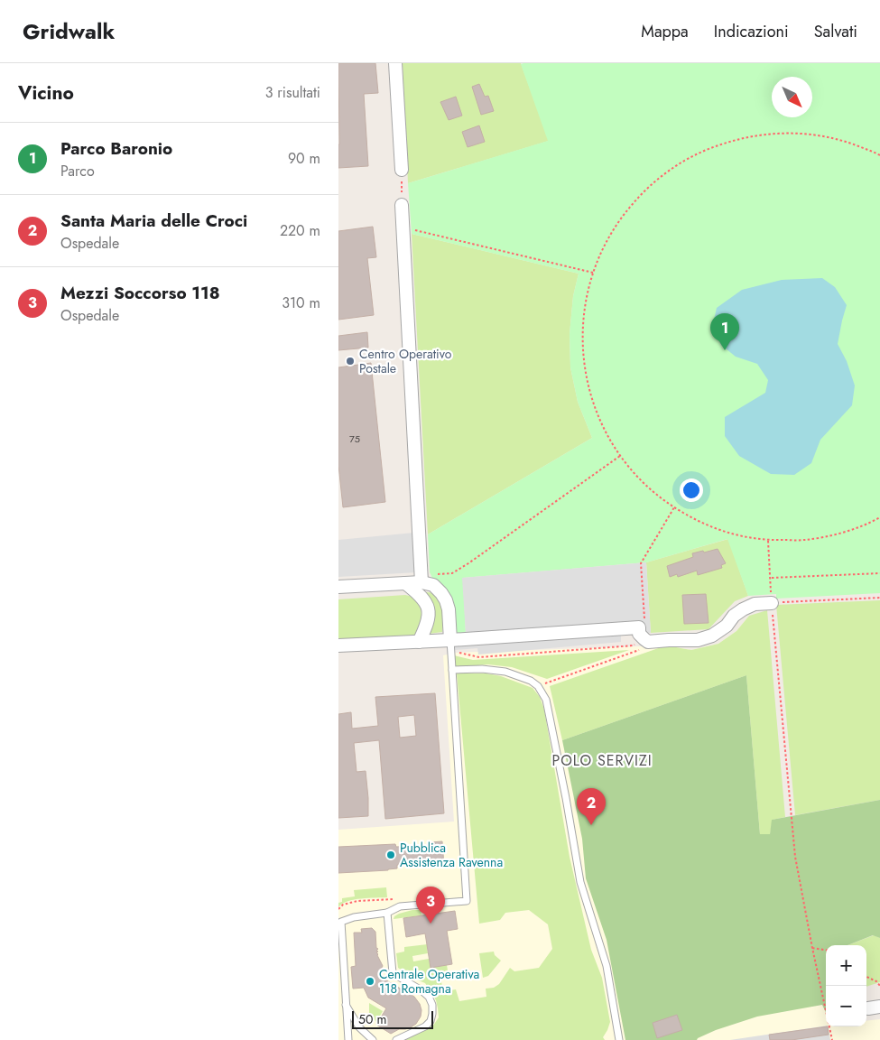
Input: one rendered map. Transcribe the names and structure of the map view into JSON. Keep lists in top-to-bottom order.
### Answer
{
  "districts": ["POLO SERVIZI"],
  "places": ["Centro Operativo Postale", "Pubblica Assistenza Ravenna", "Centrale Operativa 118 Romagna"],
  "house_numbers": ["75"],
  "scale_bar": "50 m",
  "north": "bottom right",
  "page": {
    "header": "Gridwalk",
    "nav": ["Mappa", "Indicazioni", "Salvati"],
    "heading": ["Vicino", "3 risultati"],
    "list": [
      {
        "mark": "1",
        "name": "Parco Baronio",
        "note": "Parco",
        "value": "90 m"
      },
      {
        "mark": "2",
        "name": "Santa Maria delle Croci",
        "note": "Ospedale",
        "value": "220 m"
      },
      {
        "mark": "3",
        "name": "Mezzi Soccorso 118",
        "note": "Ospedale",
        "value": "310 m"
      }
    ],
    "pins": ["1", "2", "3"],
    "map_buttons": ["+", "−"],
    "scale": "50 m"
  }
}
